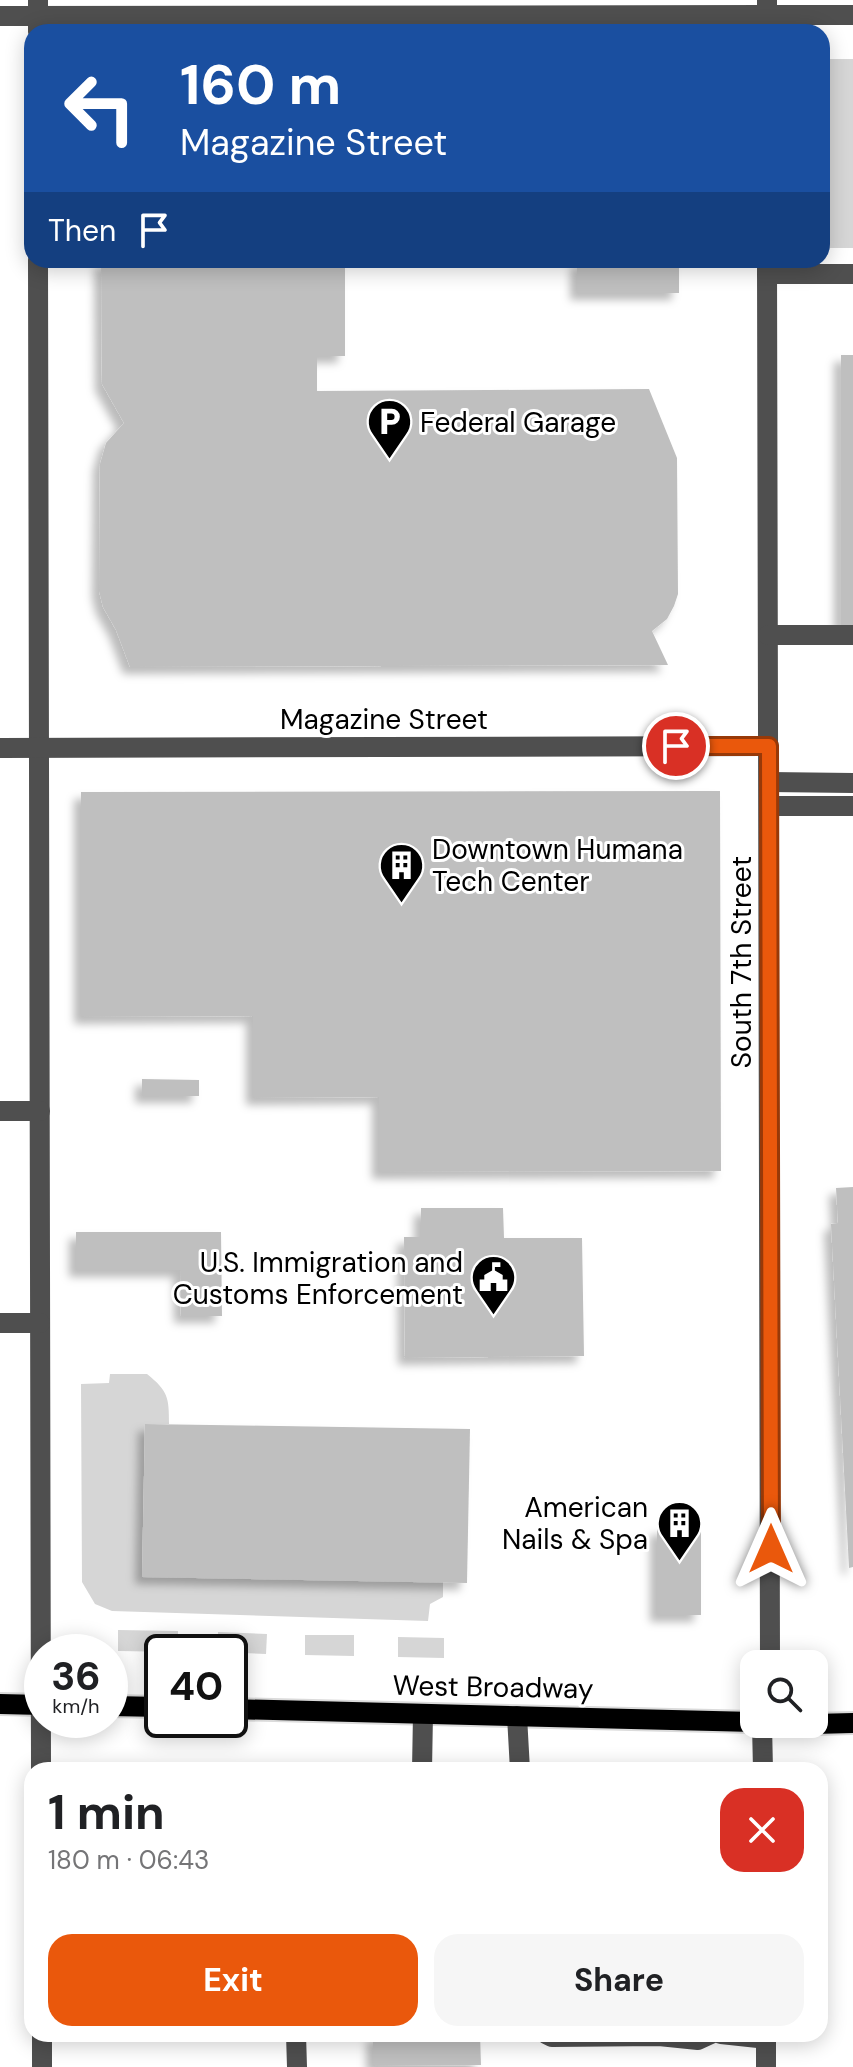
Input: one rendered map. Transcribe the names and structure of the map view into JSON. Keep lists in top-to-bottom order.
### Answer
{
  "streets": {
    "main road": ["West Broadway"],
    "street": ["Magazine Street", "South 7th Street"]
  },
  "crossings": [
    ["Magazine Street", "South 7th Street"]
  ],
  "places": {
    "parking": ["Federal Garage"],
    "building": ["Downtown Humana Tech Center", "American Nails & Spa"],
    "public building": ["U.S. Immigration and Customs Enforcement"]
  },
  "page": {
    "turn": ["160 m", "Magazine Street"],
    "then": "Then",
    "speed": "36 km/h",
    "limit": "40",
    "heading": ["1 min", "180 m · 06:43"],
    "buttons": ["Exit", "Share"]
  }
}
